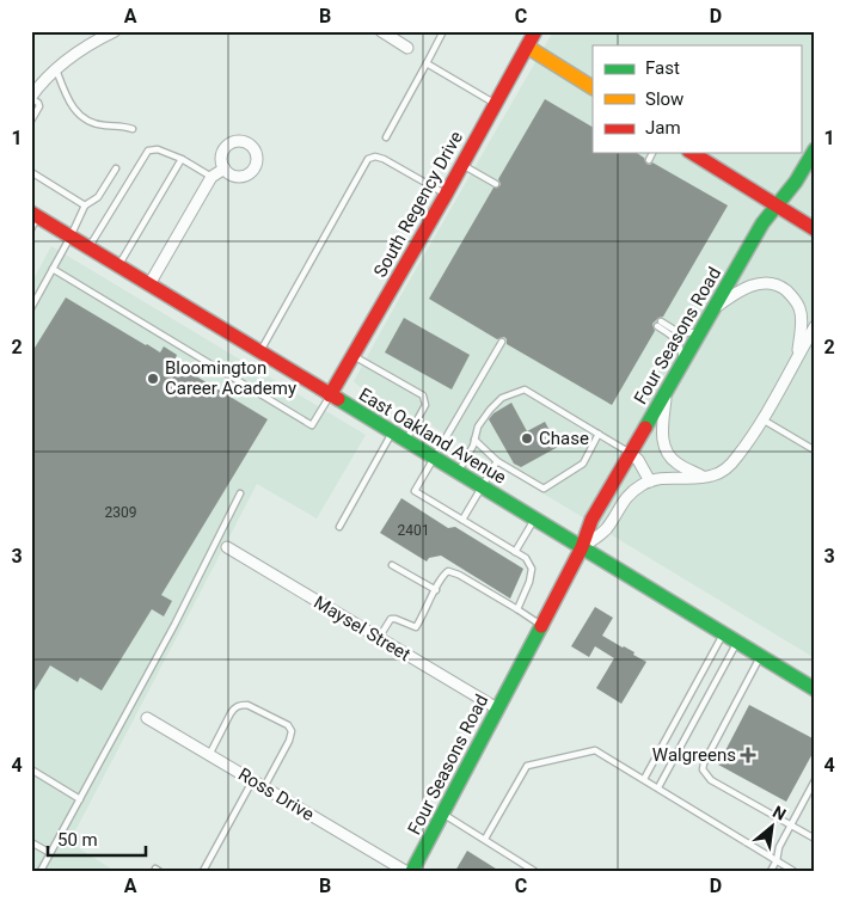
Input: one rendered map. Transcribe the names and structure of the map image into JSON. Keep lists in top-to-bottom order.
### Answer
{
  "streets": {
    "main road": ["South Regency Drive", "Four Seasons Road", "East Oakland Avenue"],
    "street": ["Maysel Street", "Ross Drive"]
  },
  "crossings": [
    ["South Regency Drive", "East Oakland Avenue"],
    ["Four Seasons Road", "East Oakland Avenue"],
    ["Four Seasons Road", "Maysel Street"]
  ],
  "places": {
    "other": ["Bloomington Career Academy", "Chase"],
    "health": ["Walgreens"]
  },
  "house_numbers": ["2309", "2401"],
  "legend": ["Fast", "Slow", "Jam"],
  "scale_bar": "50 m",
  "north": "top right",
  "grid": {
    "columns": [
      "A",
      "B",
      "C",
      "D"
    ],
    "rows": [
      "1",
      "2",
      "3",
      "4"
    ]
  }
}
